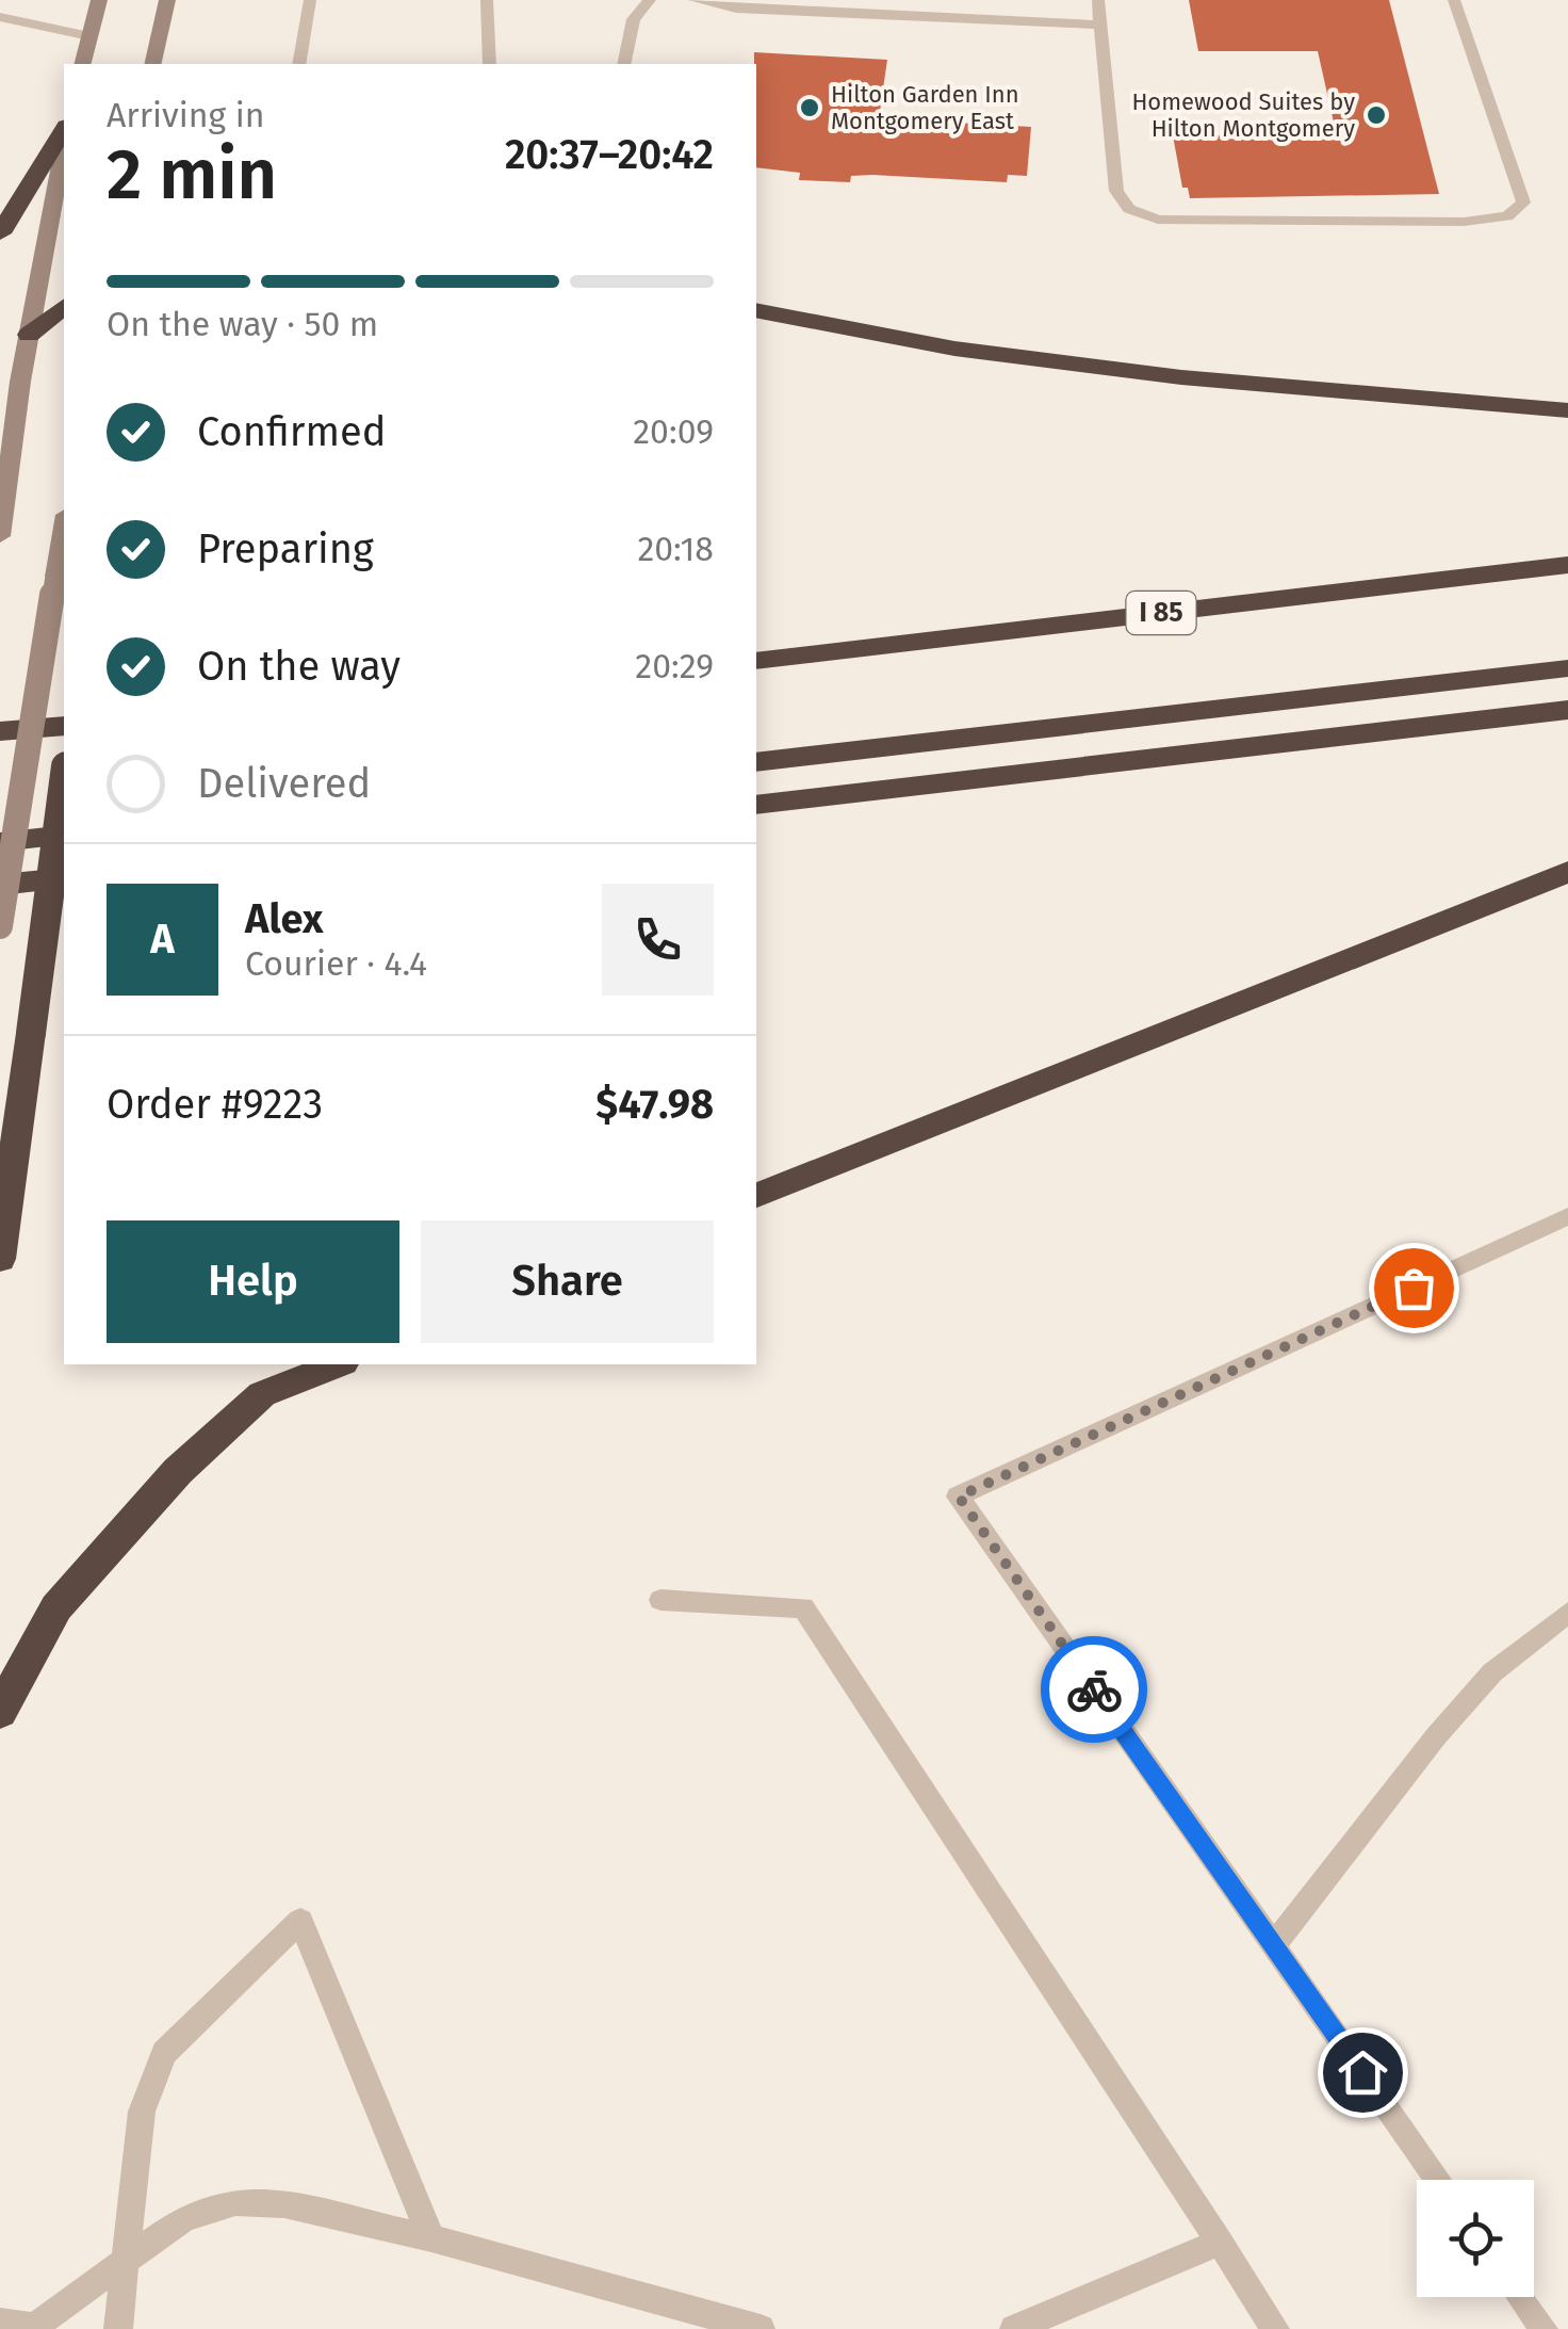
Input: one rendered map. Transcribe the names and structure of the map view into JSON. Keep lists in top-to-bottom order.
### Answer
{
  "streets": {
    "highway": ["I 85"]
  },
  "places": ["Hilton Garden Inn Montgomery East", "Homewood Suites by Hilton Montgomery"],
  "page": {
    "heading": ["2 min", "Arriving in", "20:37–20:42"],
    "panel": [
      "Alex",
      "Courier · 4.4",
      "Order #9223",
      "$47.98"
    ],
    "bar": "On the way · 50 m",
    "list": [
      ["Confirmed", "20:09"],
      ["Preparing", "20:18"],
      ["On the way", "20:29"],
      "Delivered"
    ],
    "round": "A",
    "buttons": ["Help", "Share"]
  }
}
